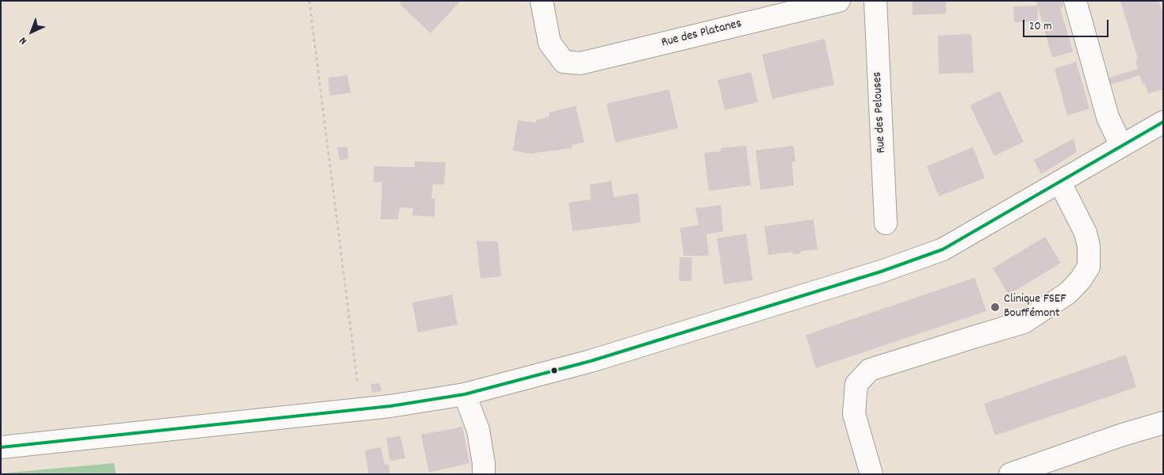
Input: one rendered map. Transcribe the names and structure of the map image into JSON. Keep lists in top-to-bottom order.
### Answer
{
  "streets": {
    "street": ["Rue des Platanes", "Rue des Pelouses"]
  },
  "places": ["Clinique FSEF Bouffémont"],
  "scale_bar": "20 m",
  "north": "bottom left"
}
